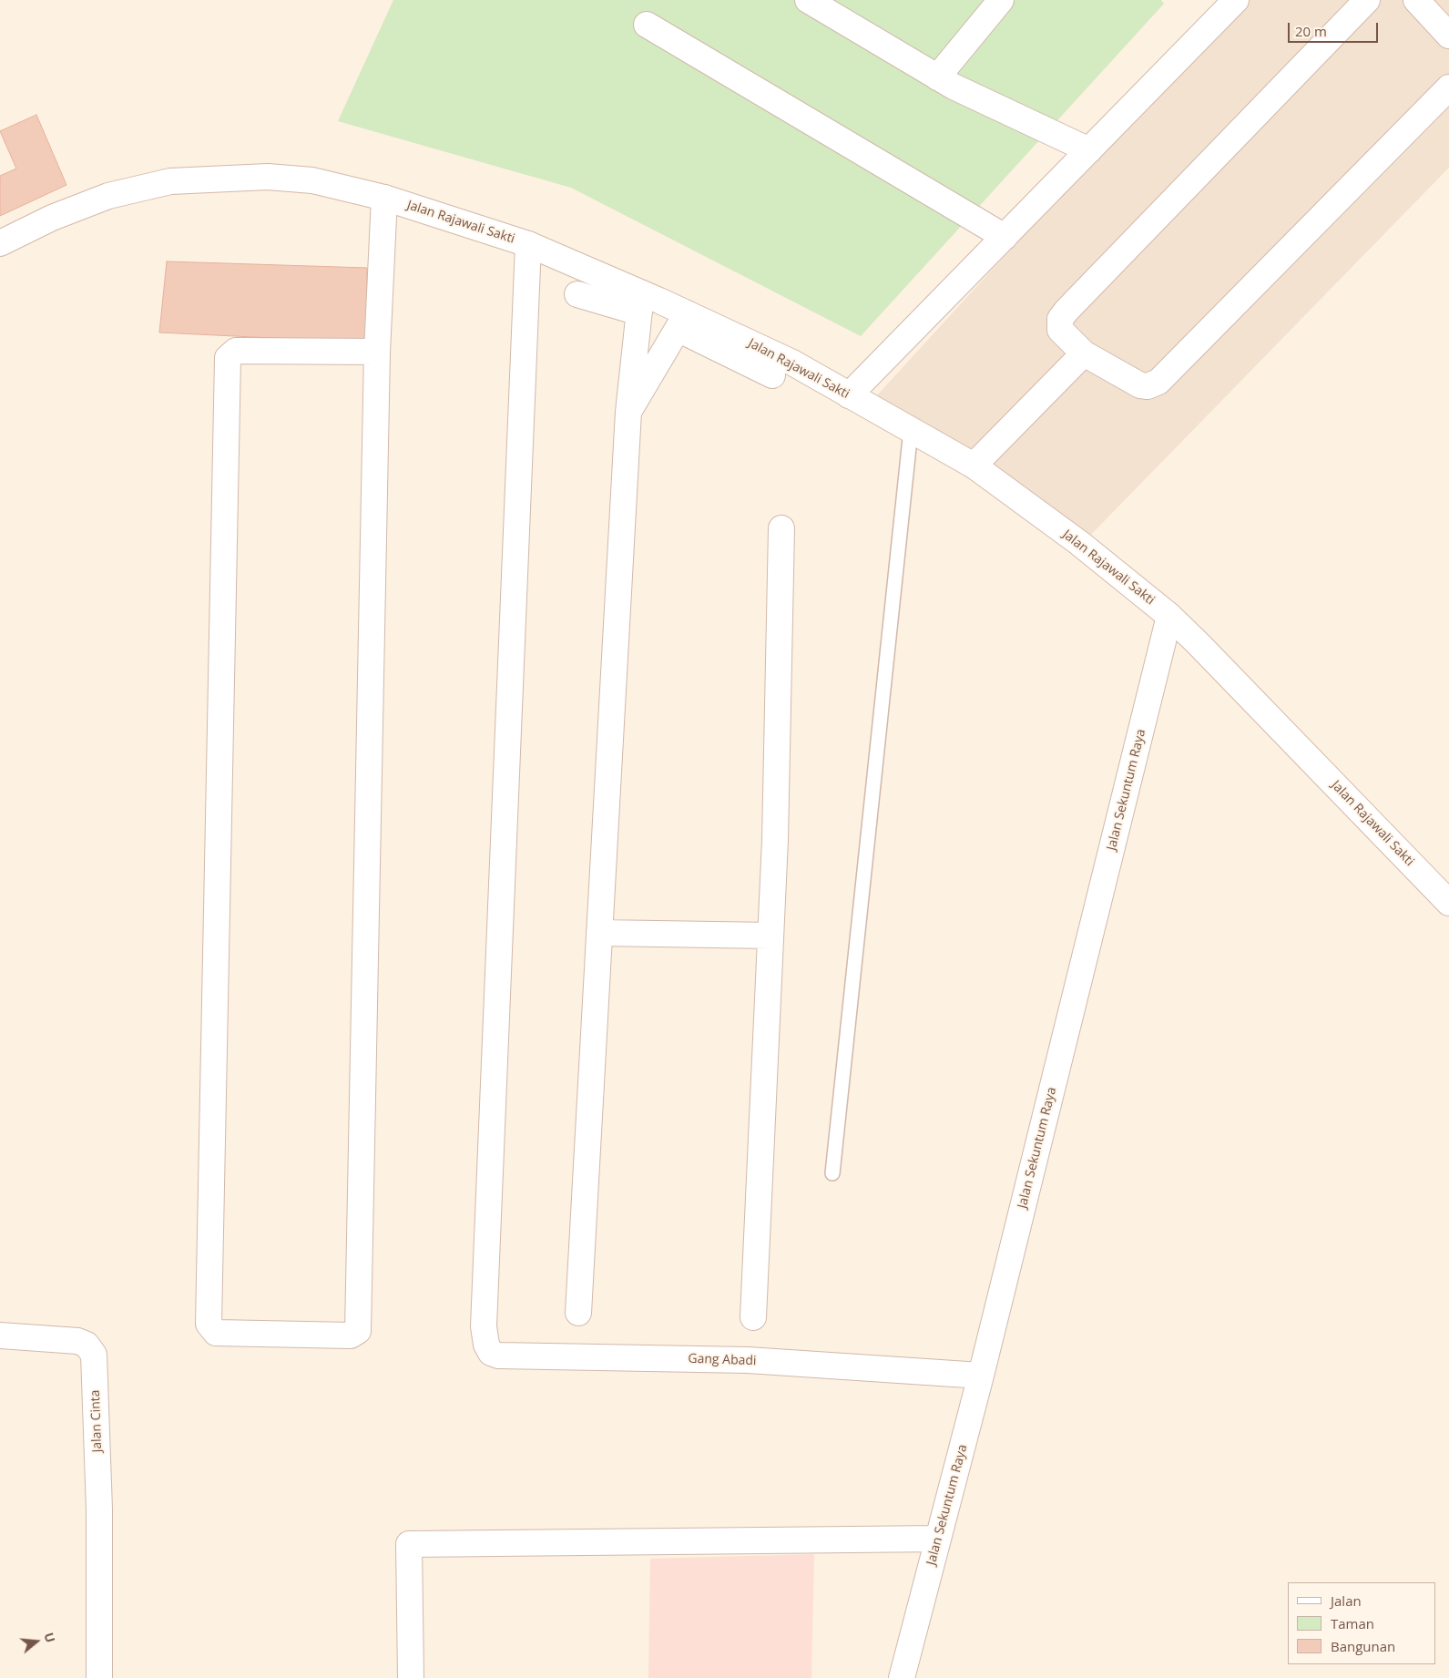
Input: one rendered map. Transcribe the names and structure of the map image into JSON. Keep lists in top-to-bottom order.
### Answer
{
  "streets": {
    "street": [
      "Jalan Rajawali Sakti",
      "Jalan Sekuntum Raya",
      "Gang Abadi",
      "Jalan Cinta"
    ]
  },
  "crossings": [
    ["Jalan Rajawali Sakti", "Jalan Sekuntum Raya"],
    ["Jalan Rajawali Sakti", "Gang Abadi"],
    ["Jalan Sekuntum Raya", "Gang Abadi"]
  ],
  "legend": ["Jalan", "Taman", "Bangunan"],
  "scale_bar": "20 m",
  "north": "right"
}
